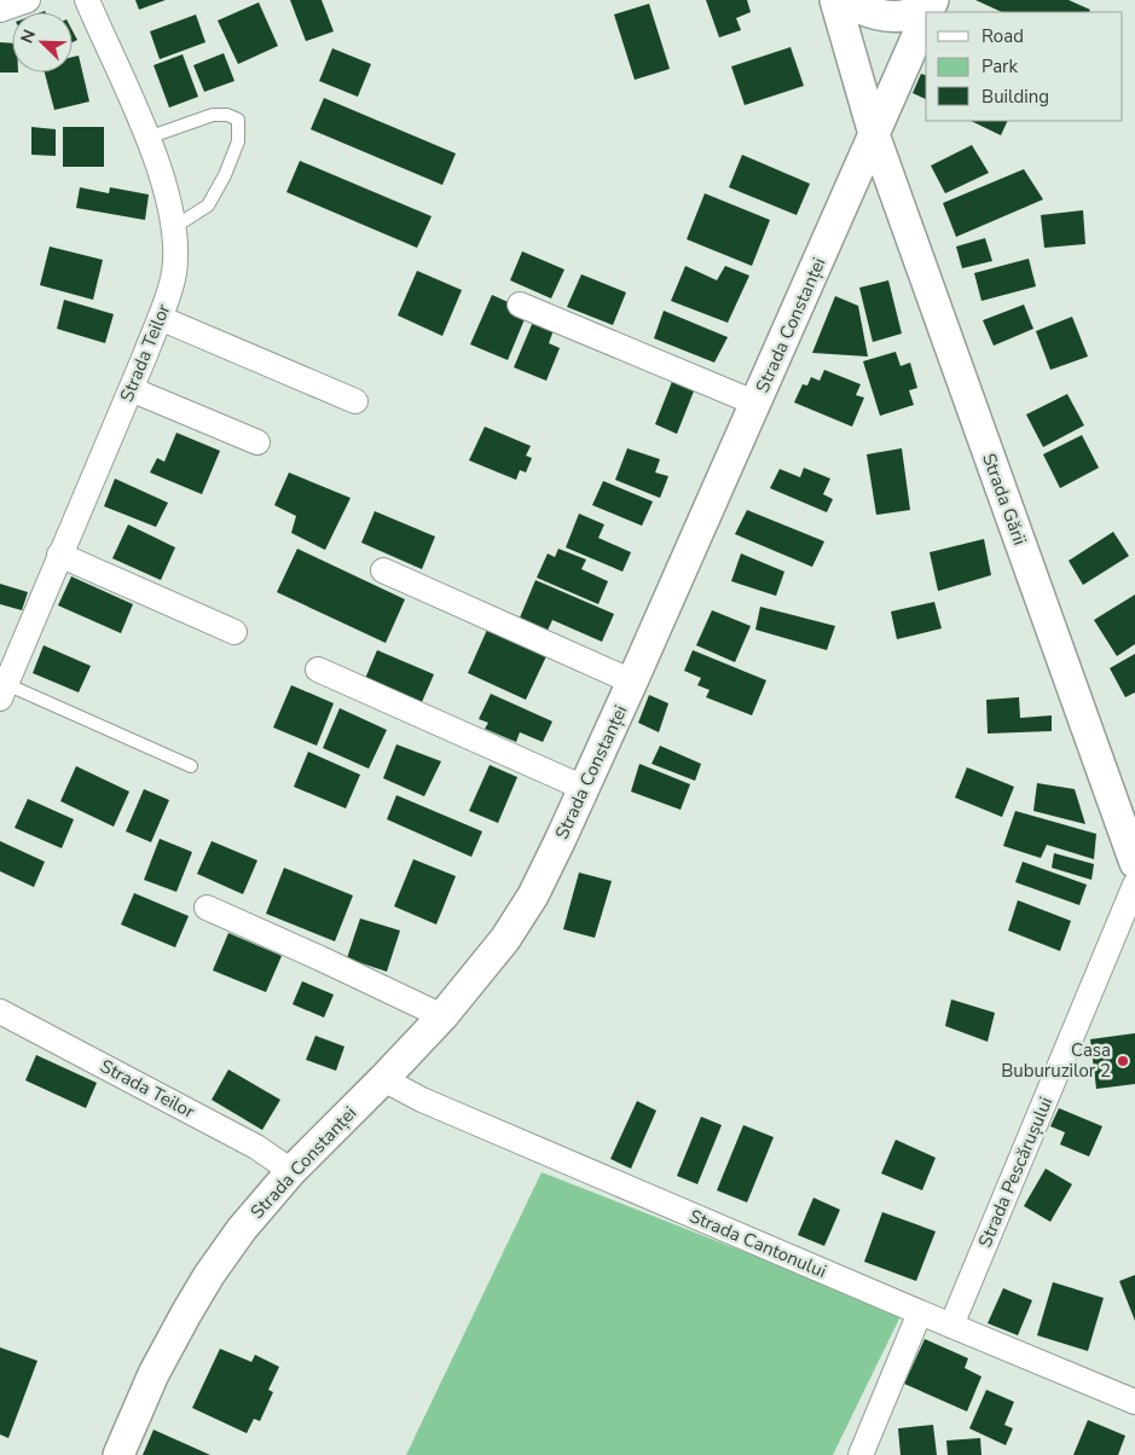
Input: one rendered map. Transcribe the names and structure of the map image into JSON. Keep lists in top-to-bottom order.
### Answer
{
  "streets": {
    "street": [
      "Strada Constanței",
      "Strada Teilor",
      "Strada Gării",
      "Strada Pescărușului",
      "Strada Cantonului"
    ]
  },
  "crossings": [
    ["Strada Constanței", "Strada Teilor"],
    ["Strada Constanței", "Strada Gării"],
    ["Strada Constanței", "Strada Cantonului"],
    ["Strada Pescărușului", "Strada Cantonului"]
  ],
  "places": ["Casa Buburuzilor 2"],
  "legend": ["Road", "Park", "Building"],
  "north": "top left"
}
